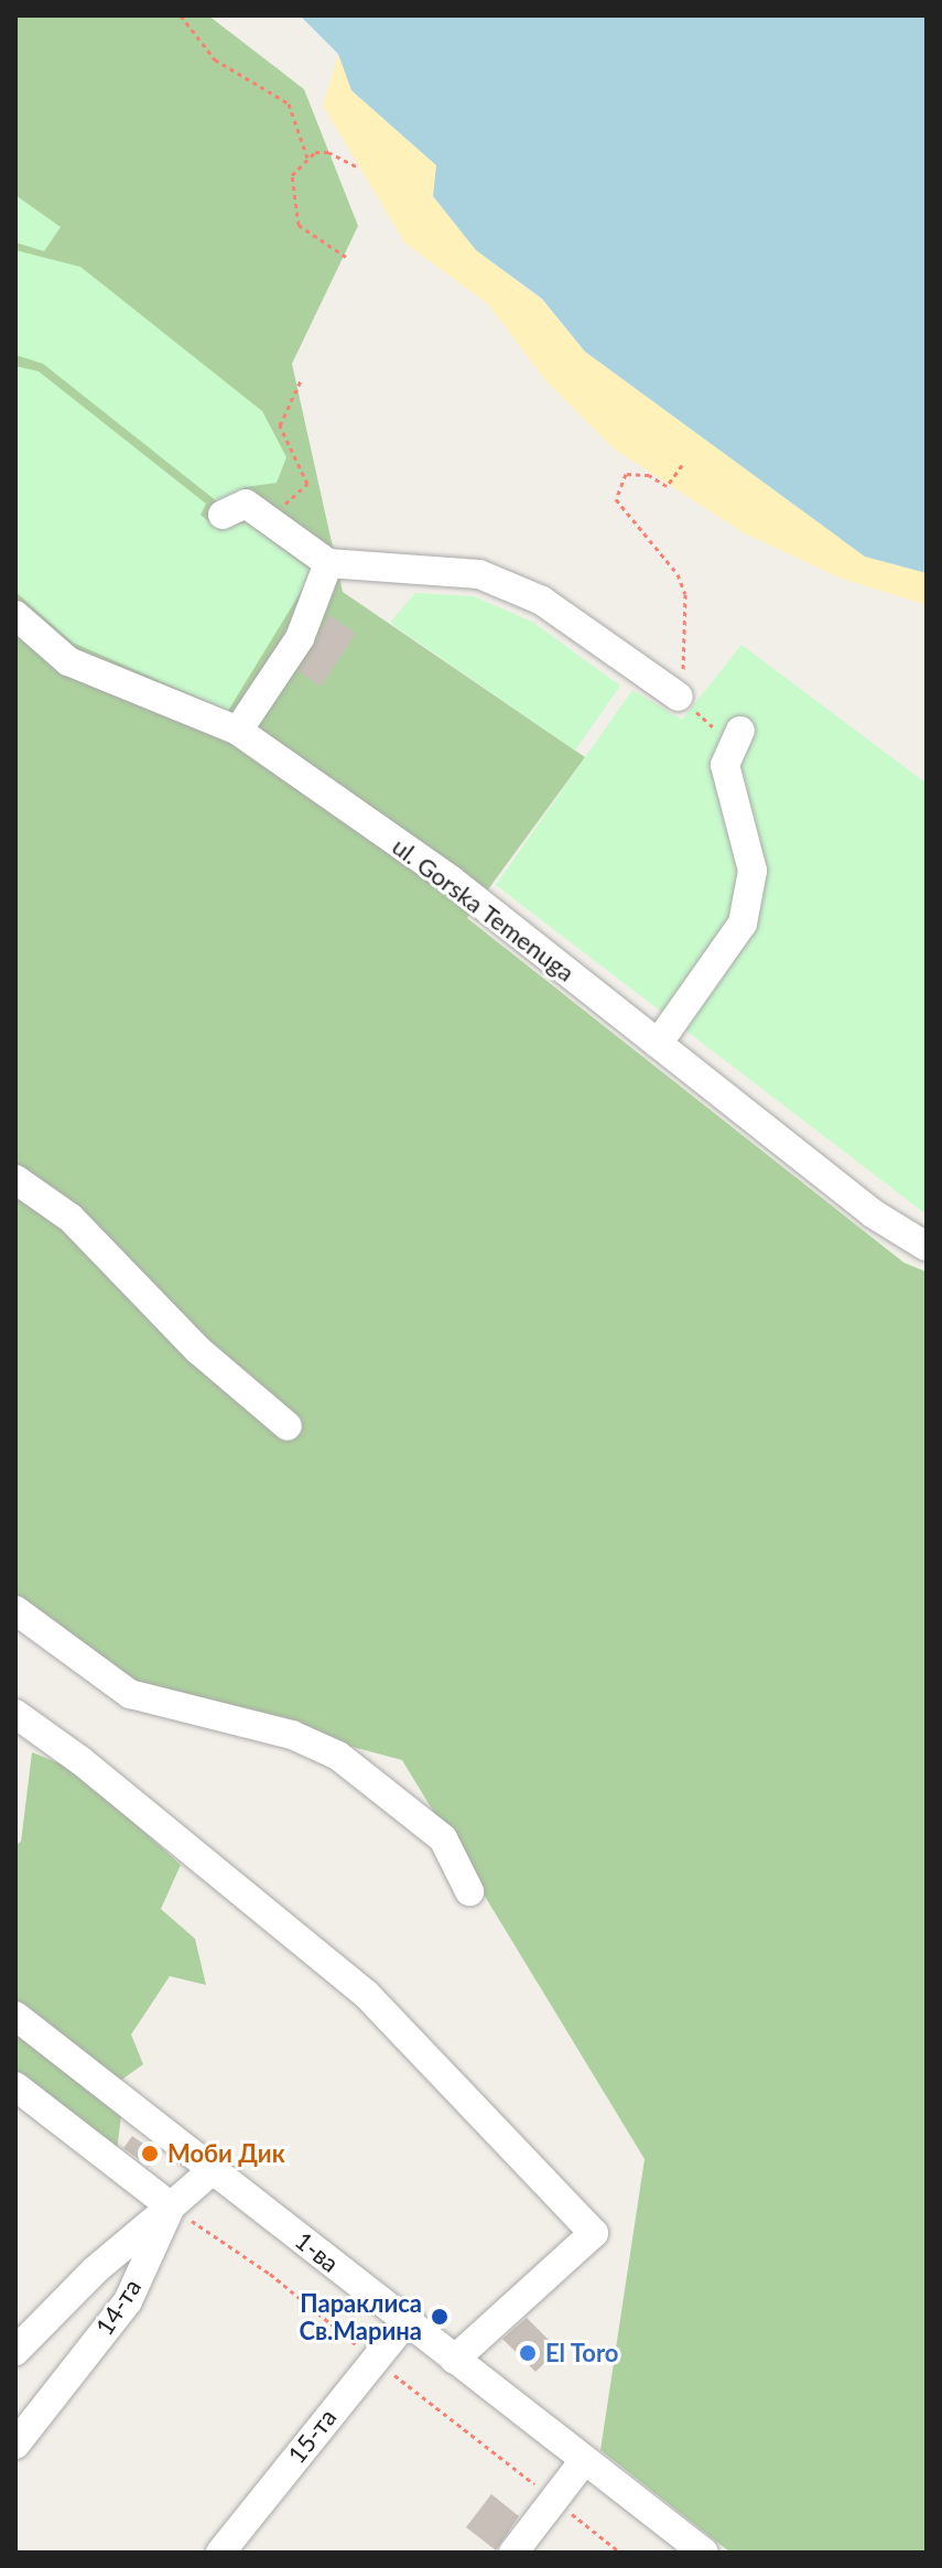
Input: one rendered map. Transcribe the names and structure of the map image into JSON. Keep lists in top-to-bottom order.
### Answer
{
  "streets": {
    "street": [
      "ul. Gorska Temenuga",
      "1-ва",
      "14-та",
      "15-та"
    ]
  },
  "crossings": [
    ["1-ва", "14-та"],
    ["1-ва", "15-та"]
  ],
  "places": ["Моби Дик", "Параклиса Св.Марина", "El Toro"]
}
